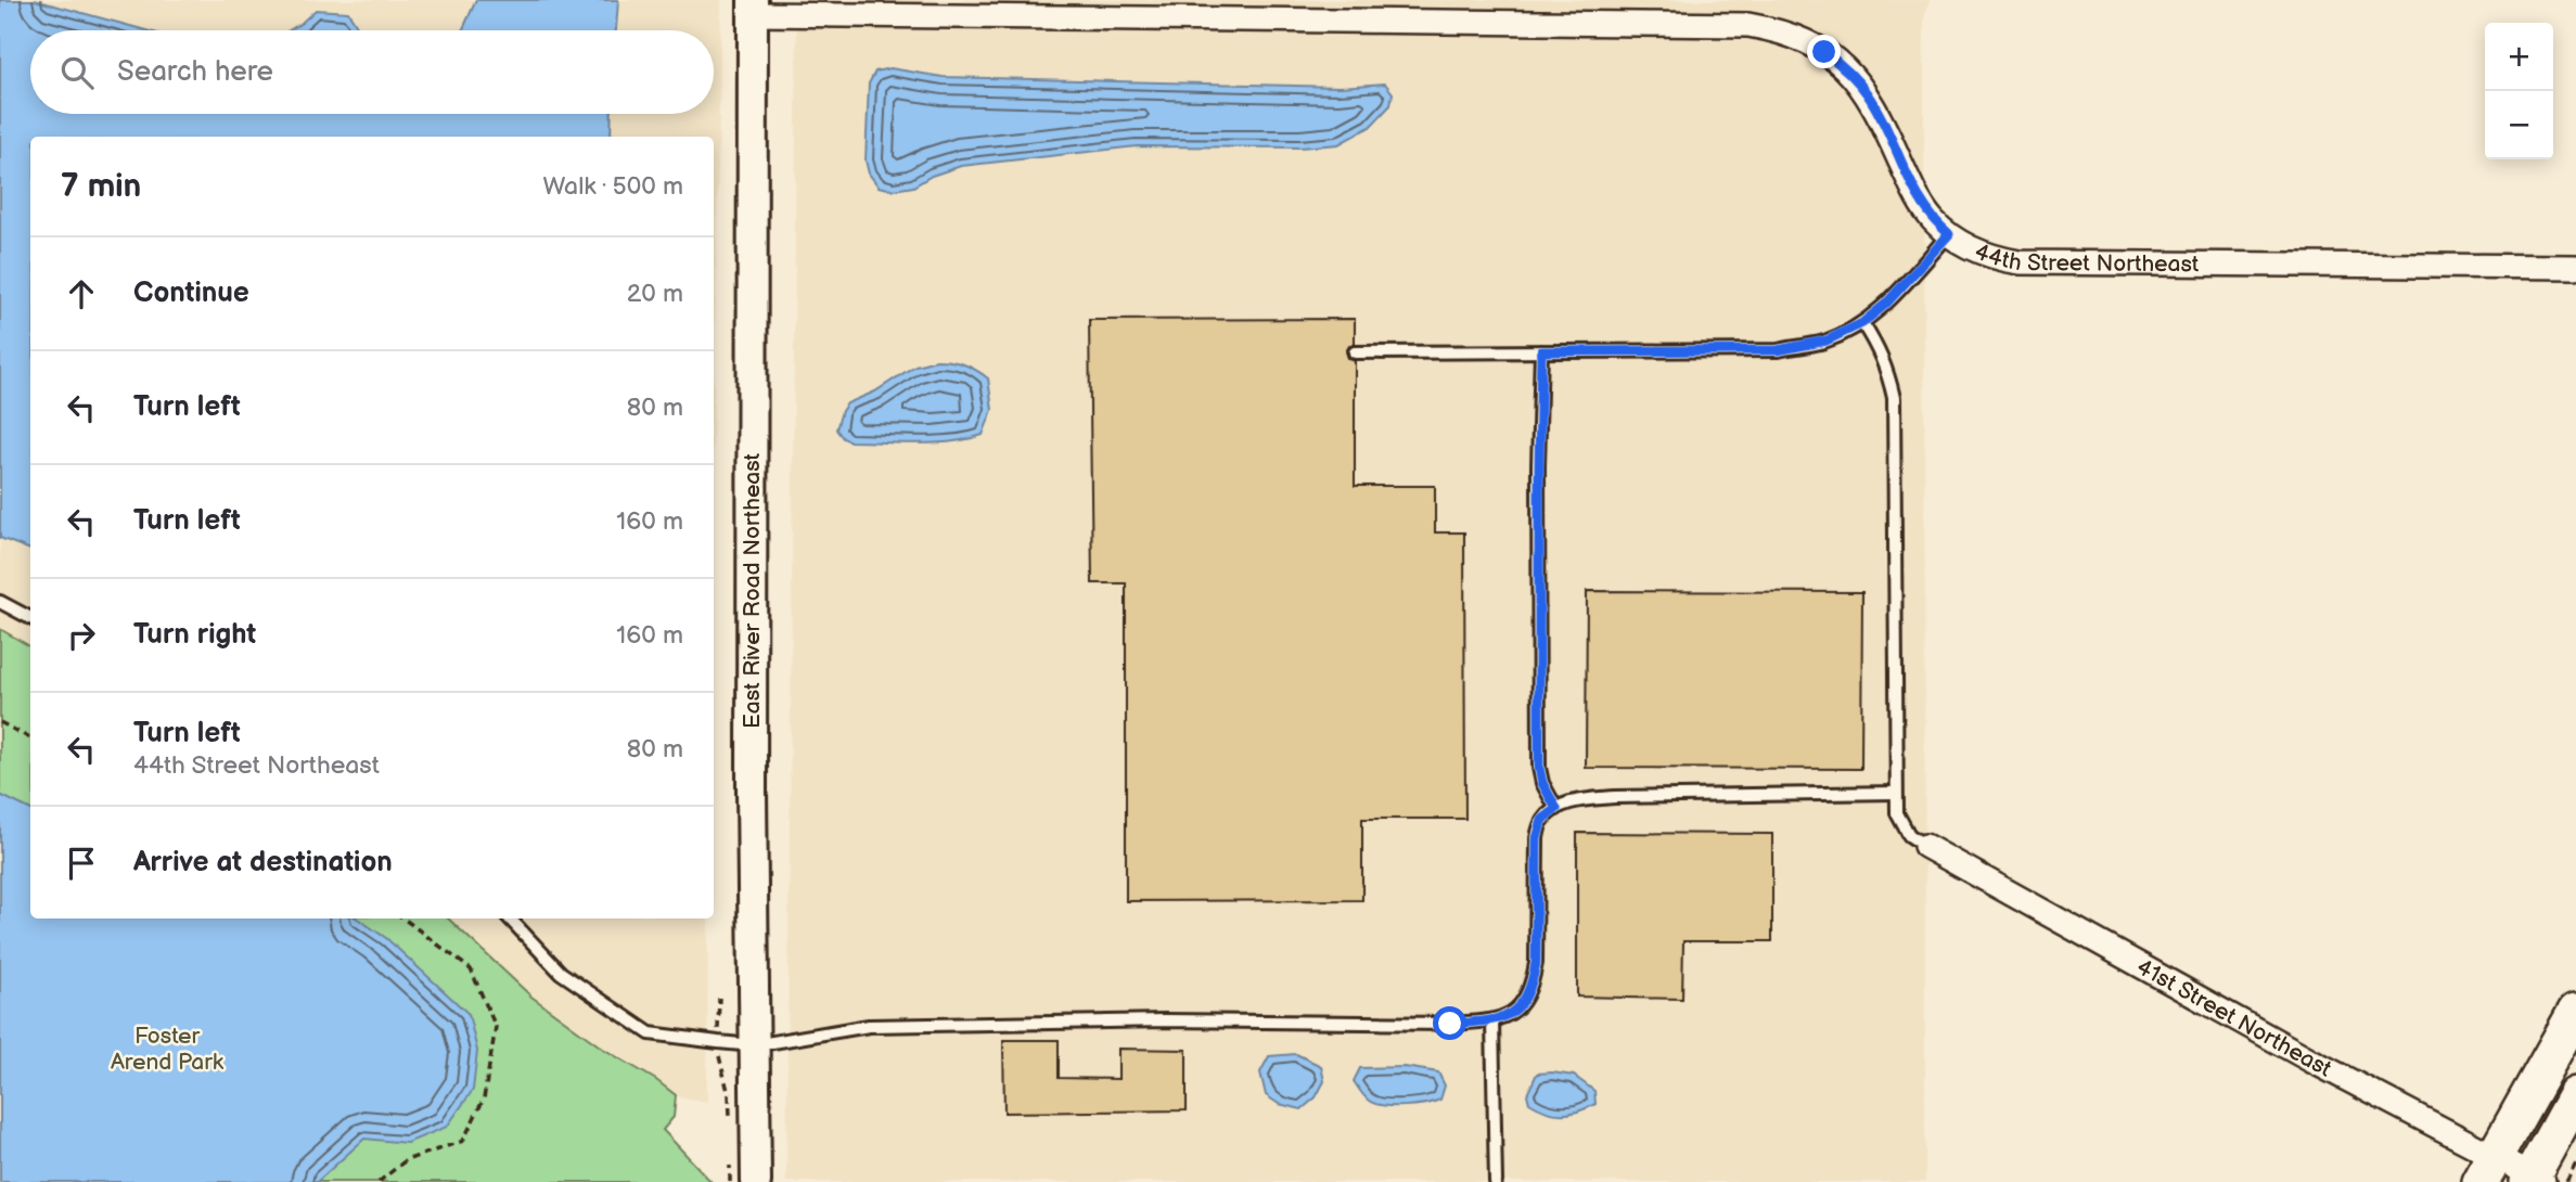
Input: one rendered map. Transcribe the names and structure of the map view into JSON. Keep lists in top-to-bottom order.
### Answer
{
  "streets": {
    "street": ["44th Street Northeast", "East River Road Northeast", "41st Street Northeast"]
  },
  "crossings": [
    ["44th Street Northeast", "East River Road Northeast"]
  ],
  "parks": ["Foster Arend Park"],
  "page": {
    "map_buttons": ["+", "−"],
    "search": "Search here",
    "heading": ["7 min", "Walk · 500 m"],
    "list": [
      ["Continue", "20 m"],
      ["Turn left", "80 m"],
      ["Turn left", "160 m"],
      ["Turn right", "160 m"],
      ["Turn left", "44th Street Northeast", "80 m"],
      "Arrive at destination"
    ]
  }
}
